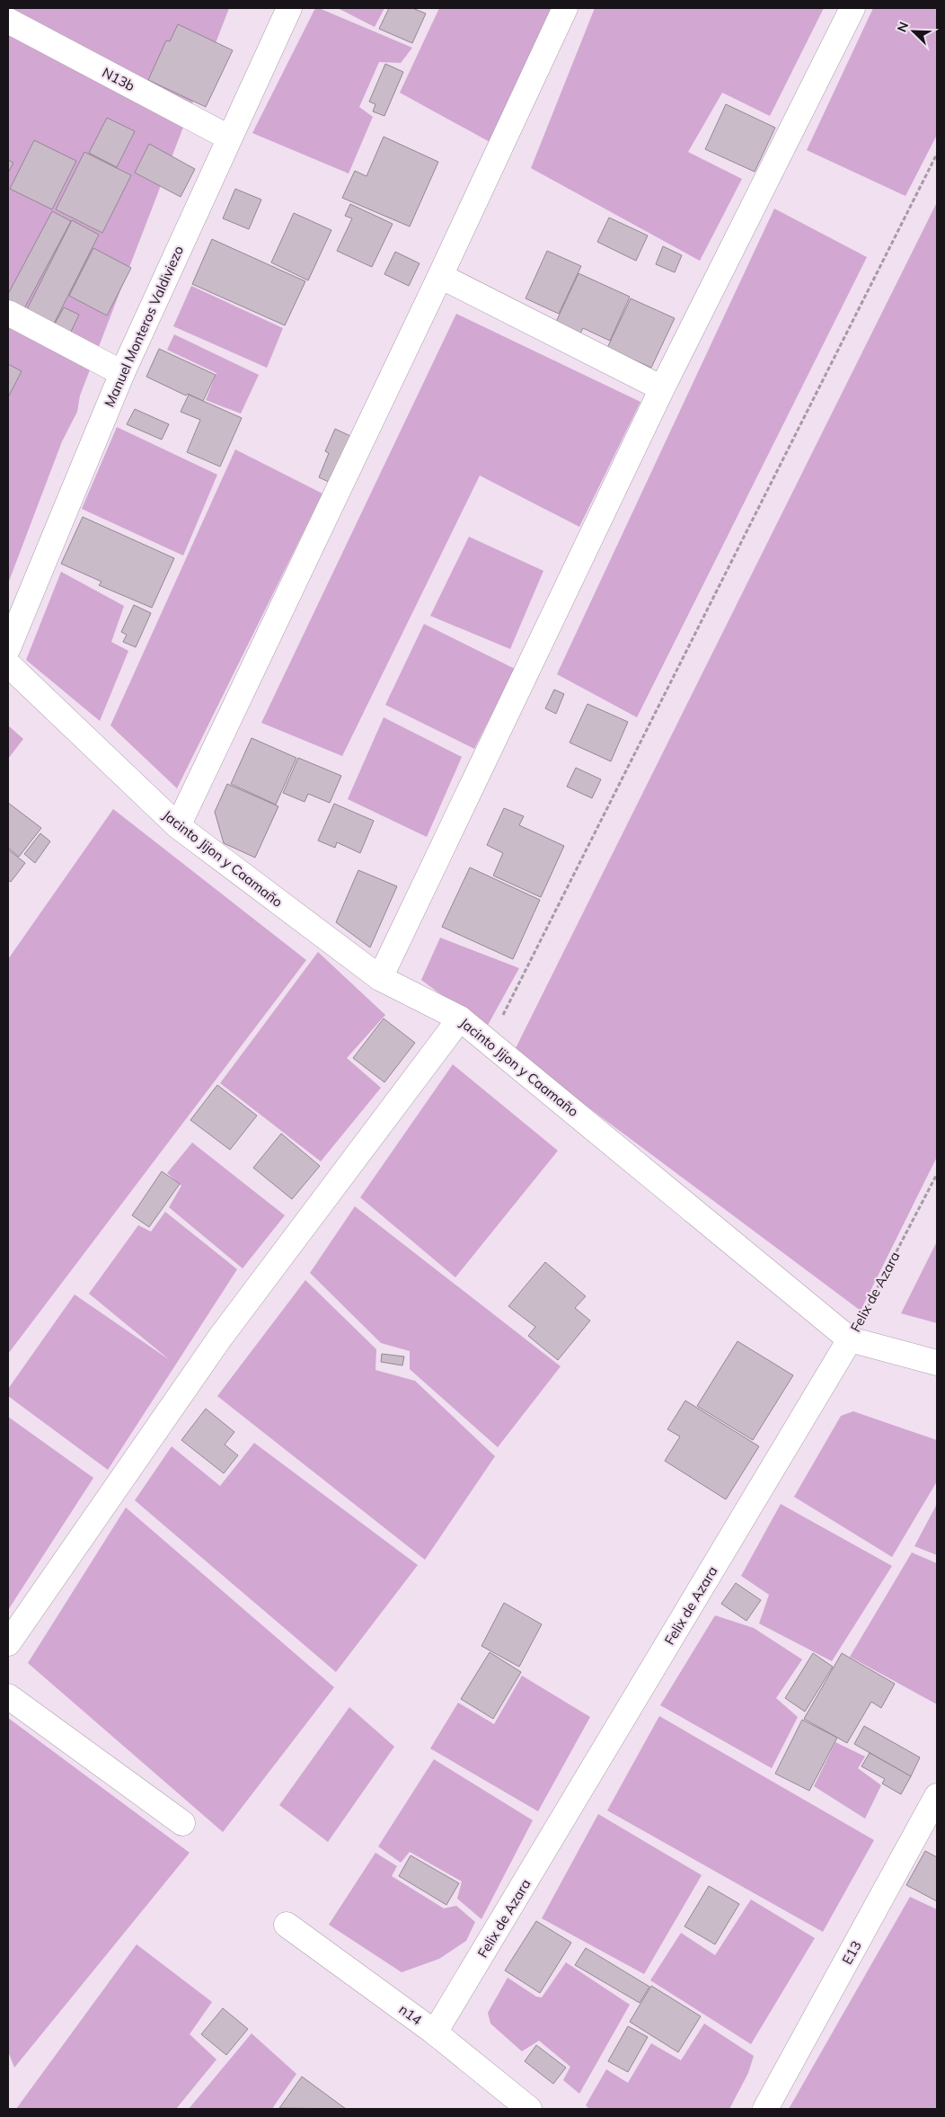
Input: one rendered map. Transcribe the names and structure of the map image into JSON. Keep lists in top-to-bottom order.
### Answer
{
  "streets": {
    "street": [
      "N13b",
      "Manuel Monteros Valdiviezo",
      "Jacinto Jijon y Caamaño",
      "Felix de Azara",
      "E13",
      "n14"
    ]
  },
  "crossings": [
    ["N13b", "Manuel Monteros Valdiviezo"],
    ["Jacinto Jijon y Caamaño", "Felix de Azara"],
    ["Felix de Azara", "n14"]
  ],
  "north": "top left"
}
